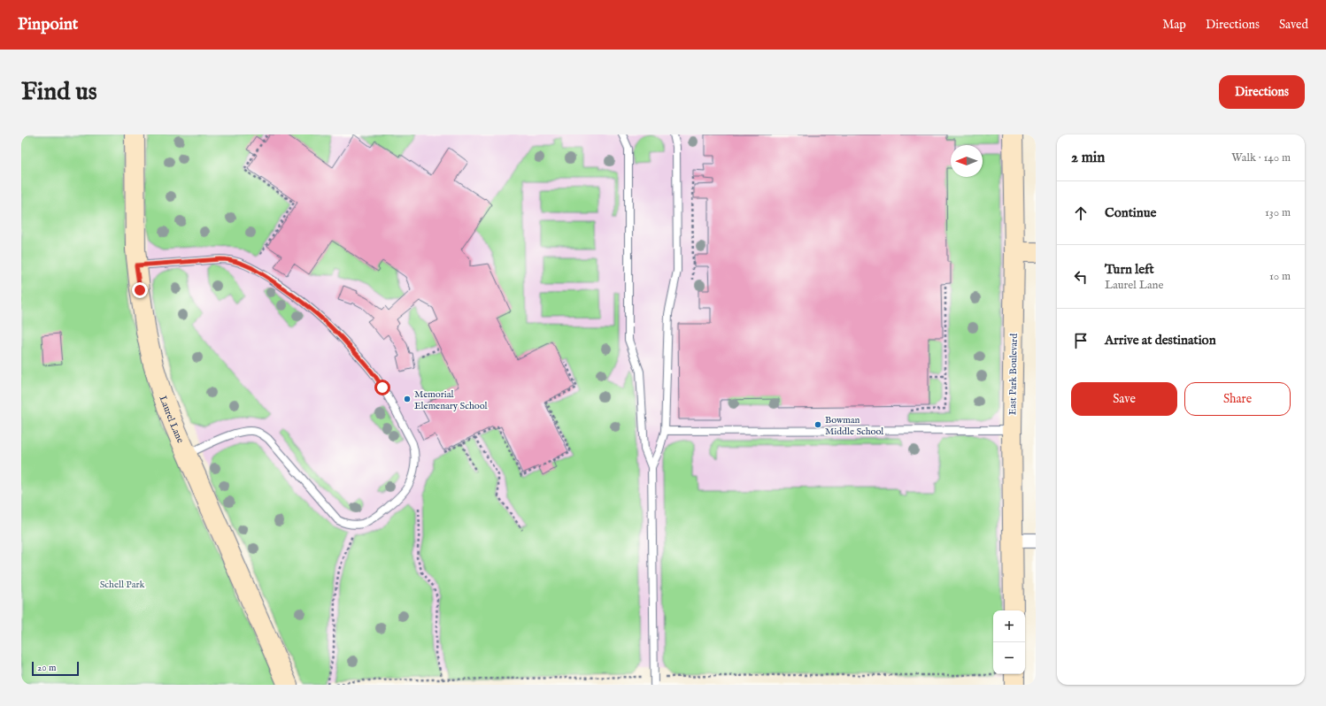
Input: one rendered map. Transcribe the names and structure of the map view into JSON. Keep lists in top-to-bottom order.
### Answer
{
  "streets": {
    "street": ["East Park Boulevard", "Laurel Lane"]
  },
  "parks": ["Schell Park"],
  "places": ["Memorial Elemenary School", "Bowman Middle School"],
  "scale_bar": "20 m",
  "north": "left",
  "page": {
    "header": "Pinpoint",
    "nav": ["Map", "Directions", "Saved"],
    "buttons": [
      "Directions",
      ["Save", "Share"]
    ],
    "title": "Find us",
    "heading": ["2 min", "Walk · 140 m"],
    "list": [
      ["Continue", "130 m"],
      ["Turn left", "Laurel Lane", "10 m"],
      "Arrive at destination"
    ],
    "map_buttons": ["+", "−"],
    "scale": "20 m"
  }
}
